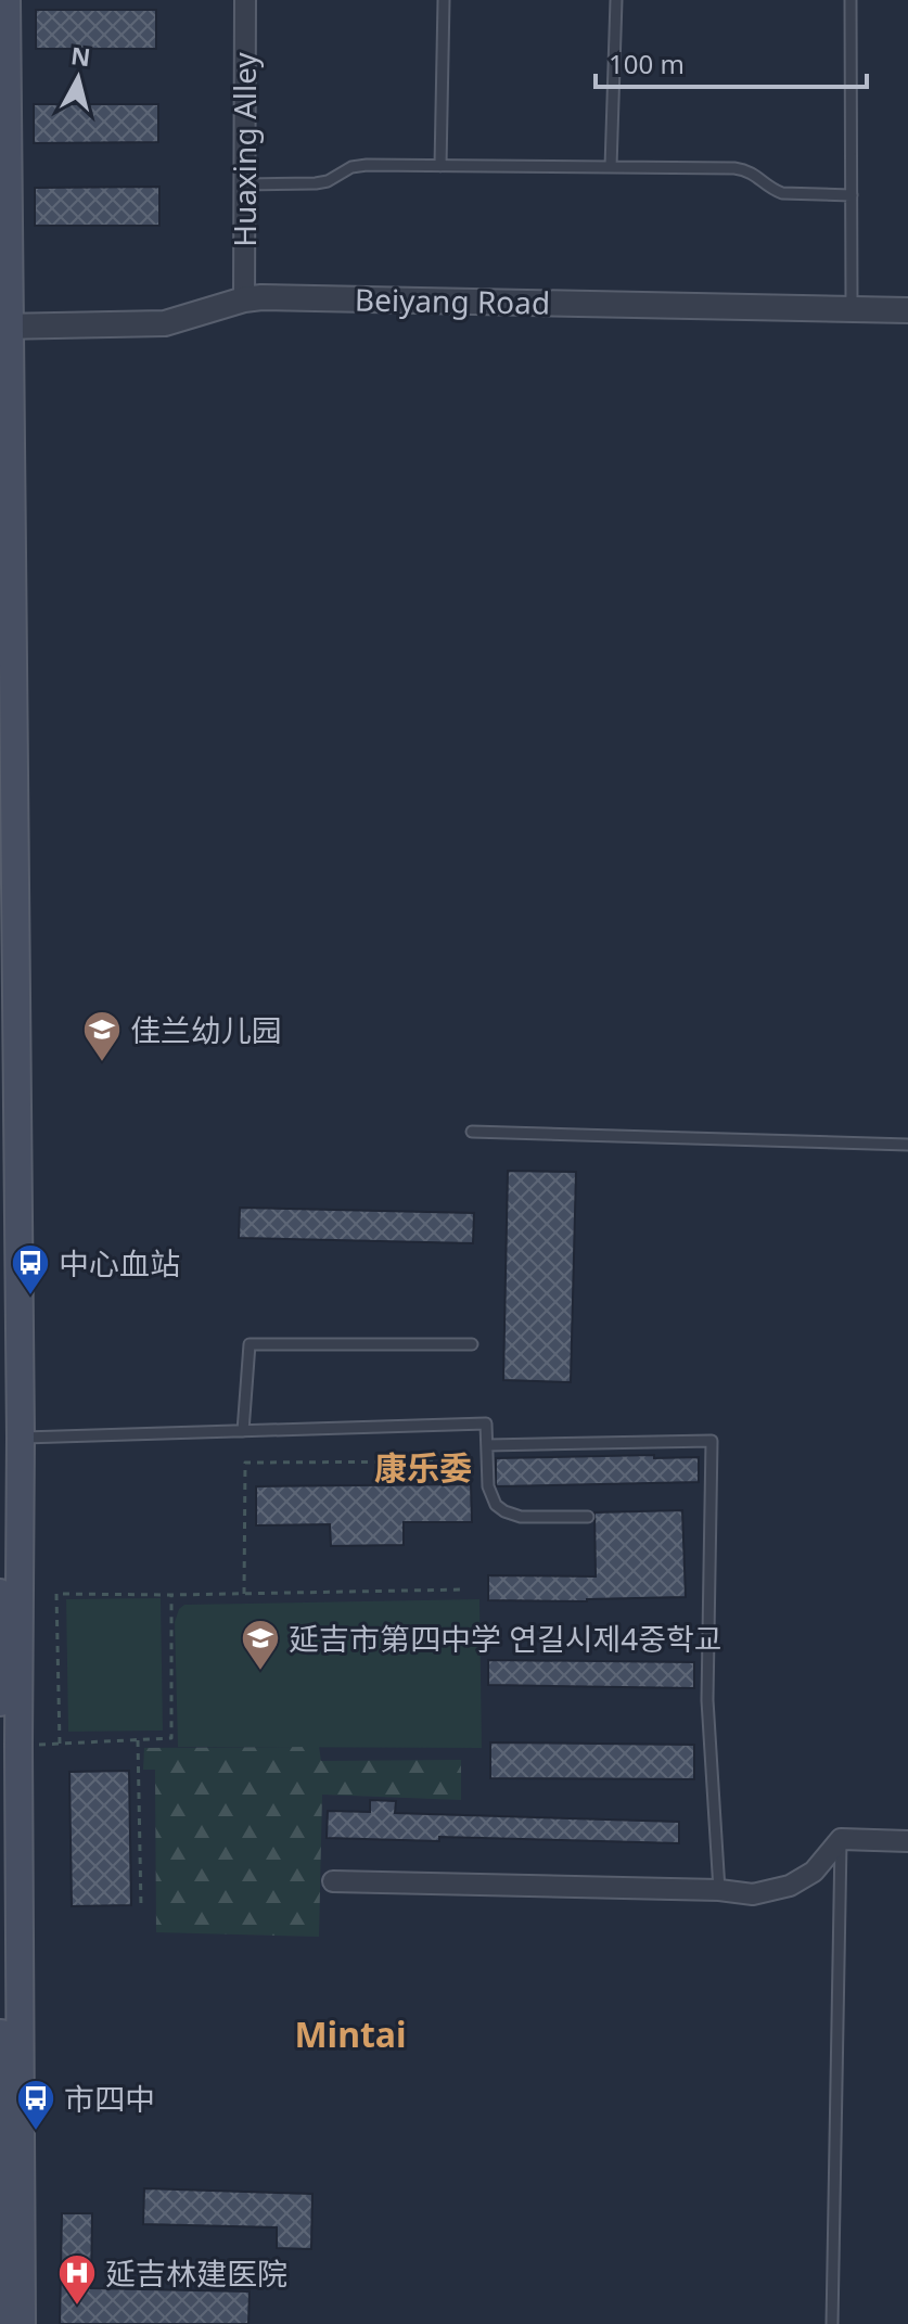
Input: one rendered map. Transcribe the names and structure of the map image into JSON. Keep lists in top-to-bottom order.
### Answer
{
  "streets": {
    "street": ["Huaxing Alley", "Beiyang Road"]
  },
  "crossings": [
    ["Huaxing Alley", "Beiyang Road"]
  ],
  "districts": ["康乐委", "Mintai"],
  "places": {
    "school or university": ["佳兰幼儿园", "延吉市第四中学 연길시제4중학교"],
    "bus stop": ["中心血站", "市四中"],
    "hospital": ["延吉林建医院"]
  },
  "scale_bar": "100 m",
  "north": "top"
}
